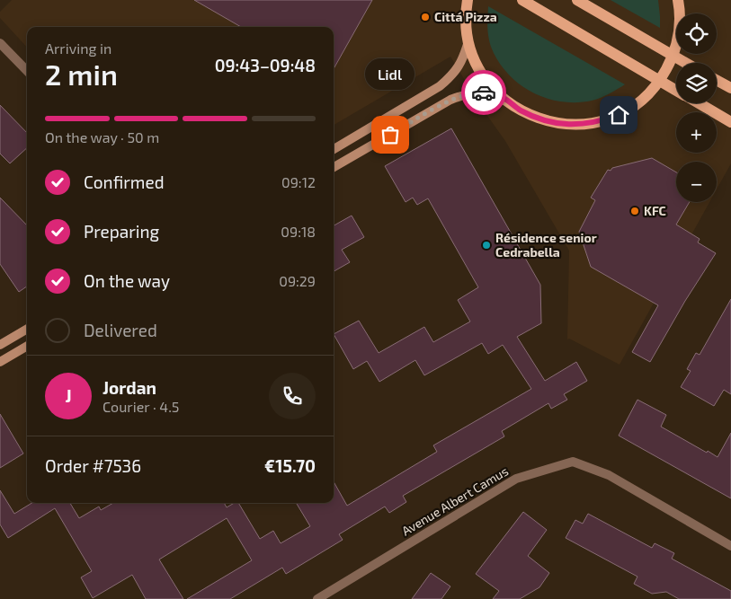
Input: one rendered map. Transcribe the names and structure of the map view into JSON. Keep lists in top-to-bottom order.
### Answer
{
  "streets": {
    "street": ["Avenue Albert Camus"]
  },
  "places": [
    "Cittá Pizza",
    "Lidl",
    "KFC",
    "Résidence senior Cedrabella"
  ],
  "page": {
    "map_buttons": ["+", "−"],
    "heading": ["2 min", "Arriving in", "09:43–09:48"],
    "panel": [
      "Jordan",
      "Courier · 4.5",
      "Order #7536",
      "€15.70"
    ],
    "bubble": "Lidl",
    "bar": "On the way · 50 m",
    "list": [
      ["Confirmed", "09:12"],
      ["Preparing", "09:18"],
      ["On the way", "09:29"],
      "Delivered"
    ],
    "round": "J"
  }
}
